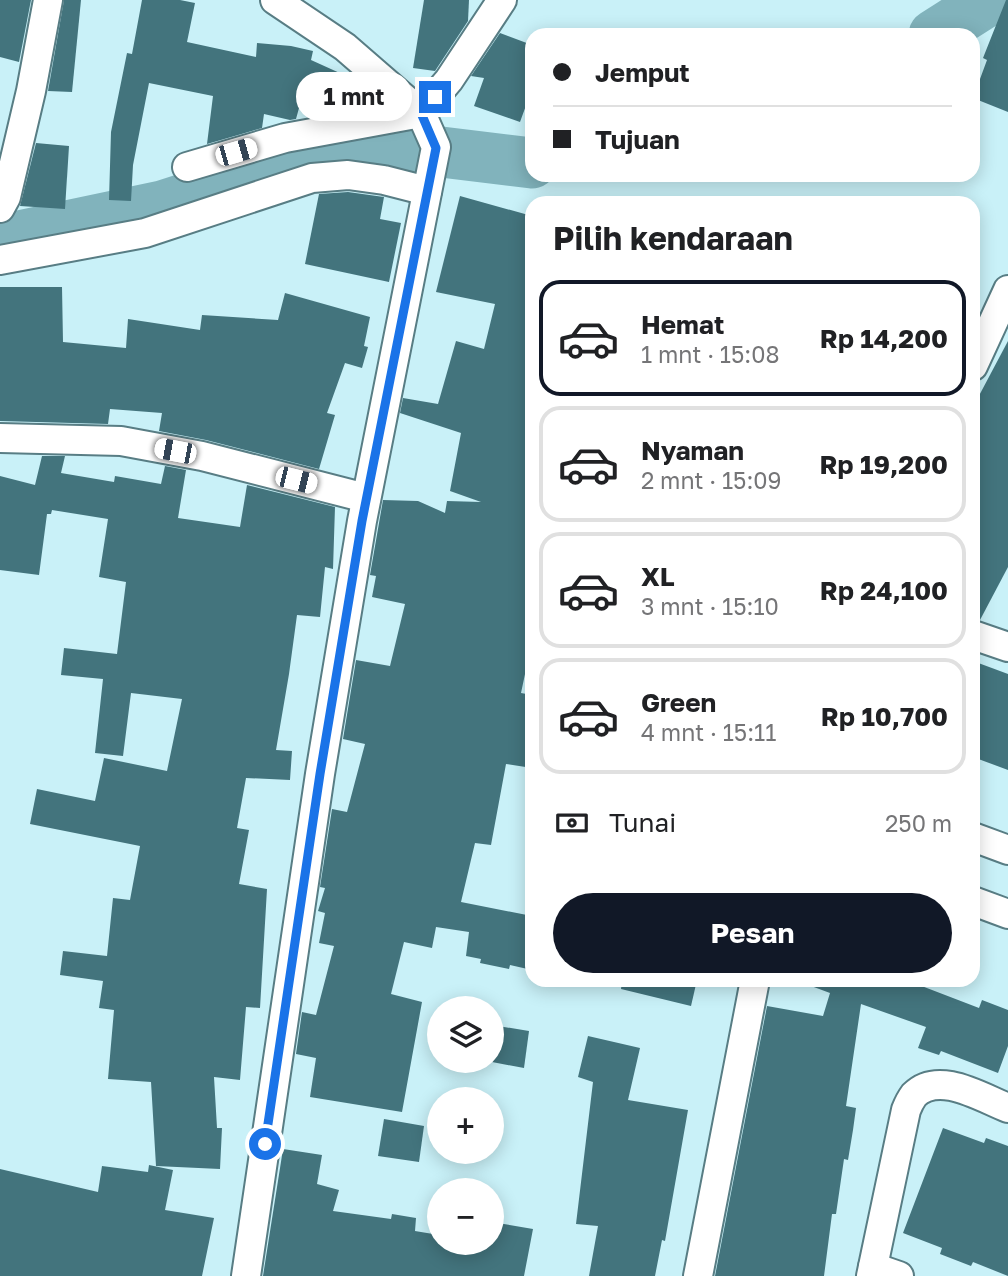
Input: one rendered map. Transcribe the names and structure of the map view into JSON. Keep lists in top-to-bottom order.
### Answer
{
  "page": {
    "banner": ["Jemput", "Tujuan"],
    "bubble": "1 mnt",
    "heading": "Pilih kendaraan",
    "list": [
      {
        "name": "Hemat",
        "note": "1 mnt · 15:08",
        "value": "Rp 14,200"
      },
      {
        "name": "Nyaman",
        "note": "2 mnt · 15:09",
        "value": "Rp 19,200"
      },
      {
        "name": "XL",
        "note": "3 mnt · 15:10",
        "value": "Rp 24,100"
      },
      {
        "name": "Green",
        "note": "4 mnt · 15:11",
        "value": "Rp 10,700"
      }
    ],
    "pay": ["Tunai", "250 m"],
    "buttons": "Pesan",
    "map_buttons": ["+", "−"]
  }
}
